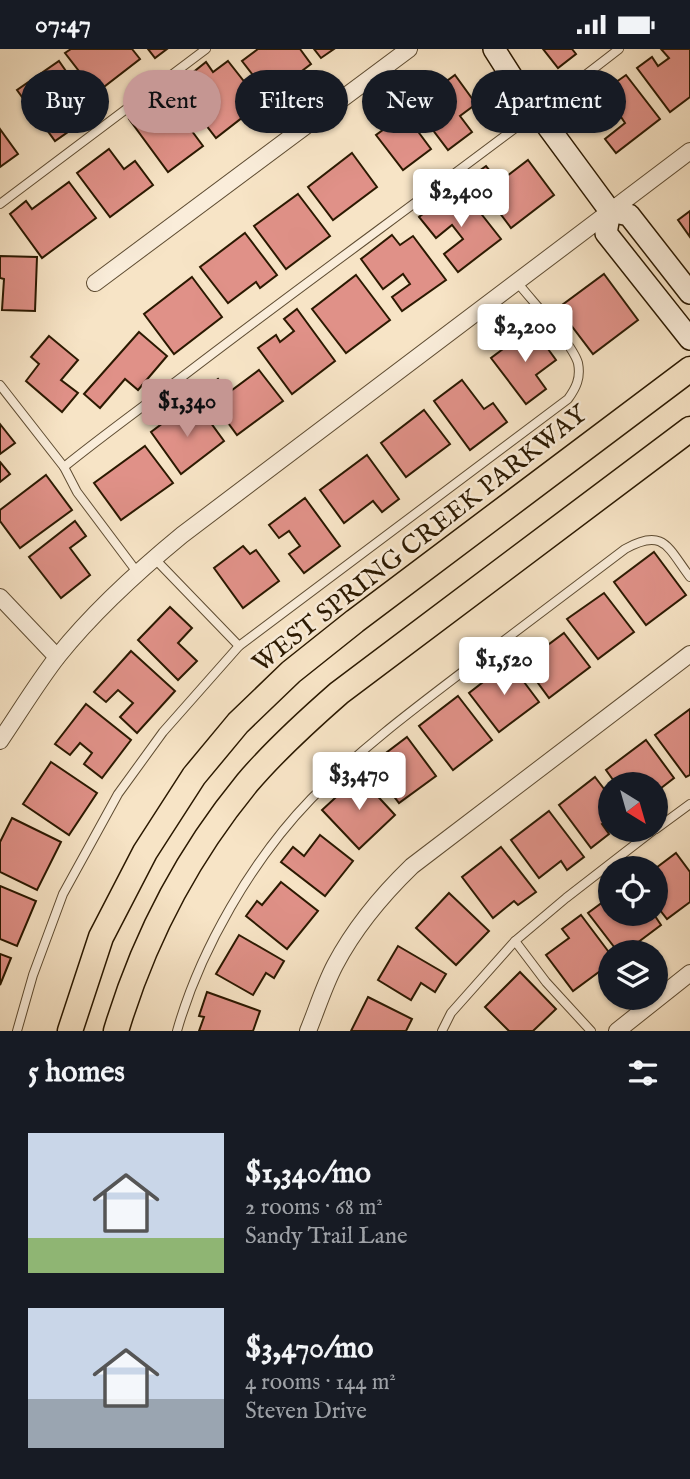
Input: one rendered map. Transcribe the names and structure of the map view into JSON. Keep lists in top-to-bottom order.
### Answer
{
  "streets": {
    "main road": ["WEST SPRING CREEK PARKWAY"]
  },
  "north": "bottom right",
  "page": {
    "status": "07:47",
    "chip": [
      "Buy",
      "Rent",
      "Filters",
      "New",
      "Apartment"
    ],
    "price": [
      "$2,400",
      "$2,200",
      "$1,340",
      "$1,520",
      "$3,470"
    ],
    "heading": "5 homes",
    "list": [
      {
        "name": "$1,340/mo",
        "note": "2 rooms · 68 m² · Sandy Trail Lane"
      },
      {
        "name": "$3,470/mo",
        "note": "4 rooms · 144 m² · Steven Drive"
      }
    ]
  }
}
